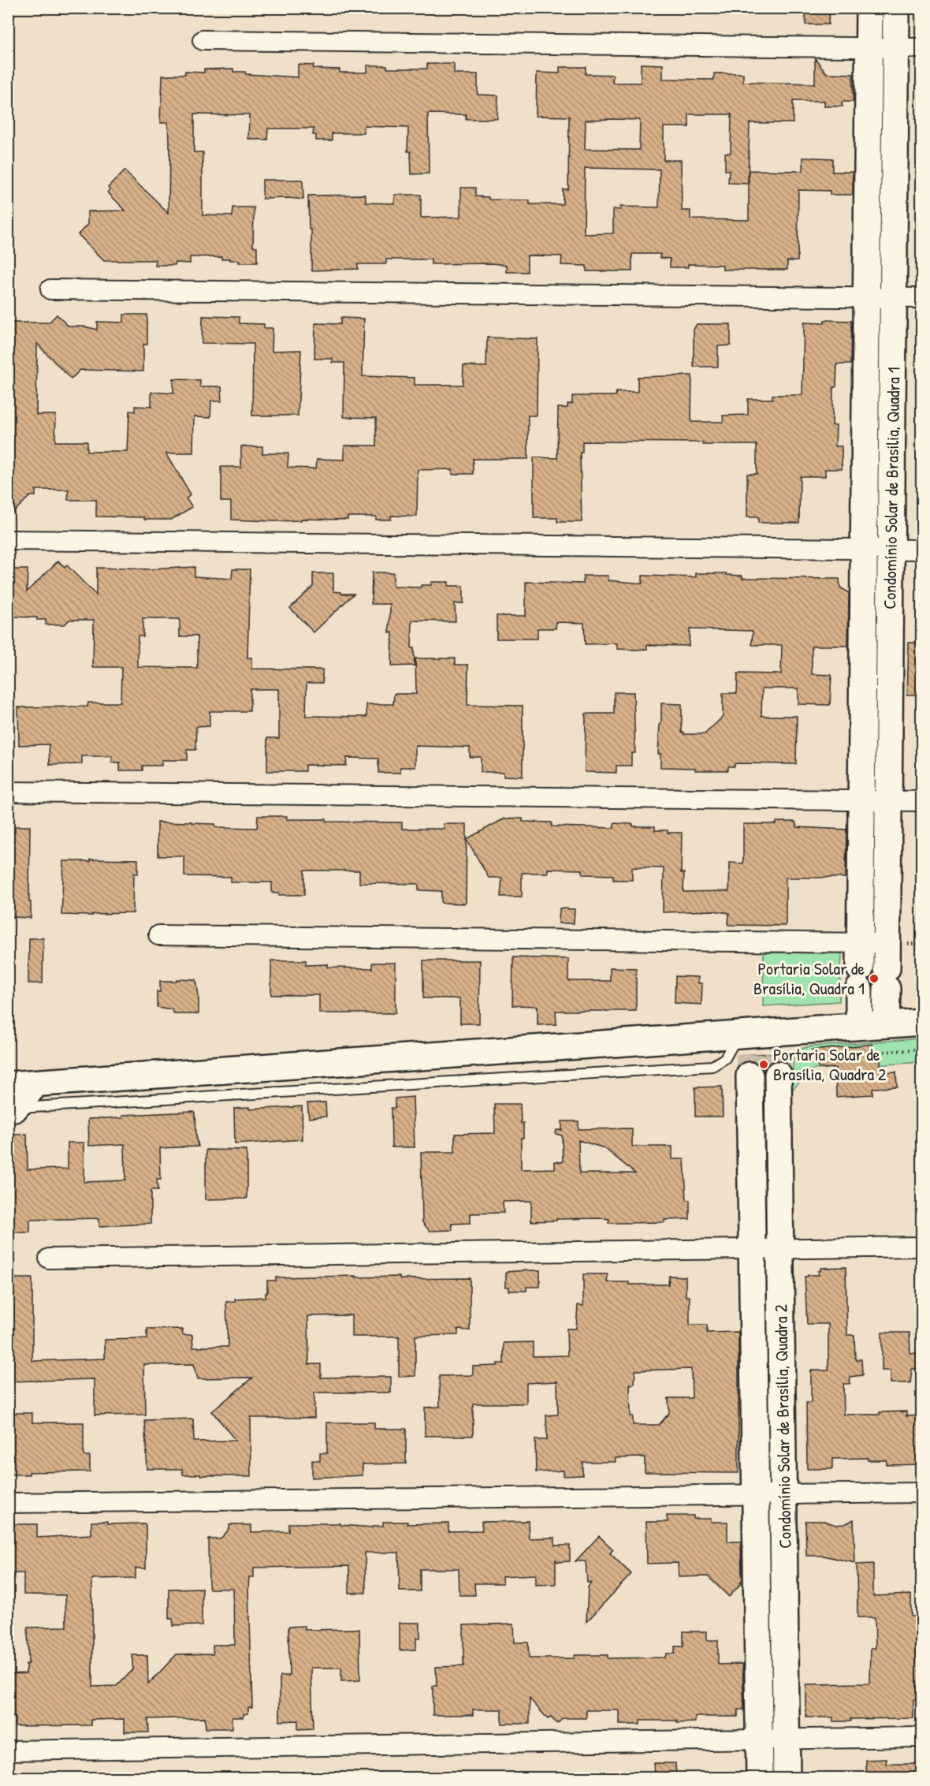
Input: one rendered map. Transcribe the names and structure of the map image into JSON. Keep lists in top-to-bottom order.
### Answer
{
  "streets": {
    "street": ["Condomínio Solar de Brasilia, Quadra 1", "Condomínio Solar de Brasilia, Quadra 2"]
  },
  "places": ["Portaria Solar de Brasília, Quadra 1", "Portaria Solar de Brasília, Quadra 2"]
}
